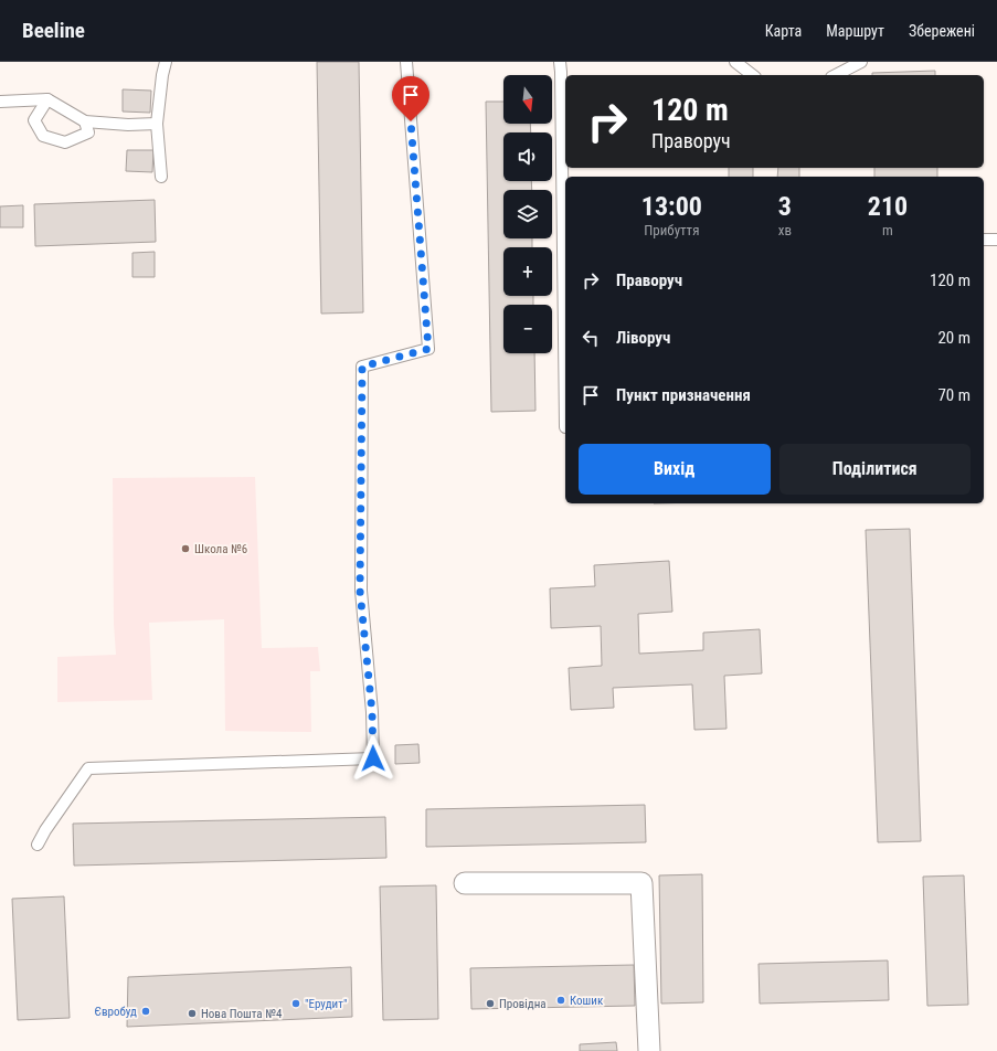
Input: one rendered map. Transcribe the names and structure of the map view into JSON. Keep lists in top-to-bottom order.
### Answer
{
  "places": [
    "Школа №6",
    "Кошик",
    "\"Ерудит\"",
    "Провідна",
    "Євробуд",
    "Нова Пошта №4"
  ],
  "north": "bottom",
  "page": {
    "header": "Beeline",
    "nav": ["Карта", "Маршрут", "Збережені"],
    "map_buttons": ["+", "−"],
    "turn": ["120 m", "Праворуч"],
    "eta": [
      "13:00",
      "Прибуття",
      "3",
      "хв",
      "210",
      "m"
    ],
    "list": [
      {
        "name": "Праворуч",
        "value": "120 m"
      },
      {
        "name": "Ліворуч",
        "value": "20 m"
      },
      {
        "name": "Пункт призначення",
        "value": "70 m"
      }
    ],
    "buttons": ["Вихід", "Поділитися"]
  }
}
